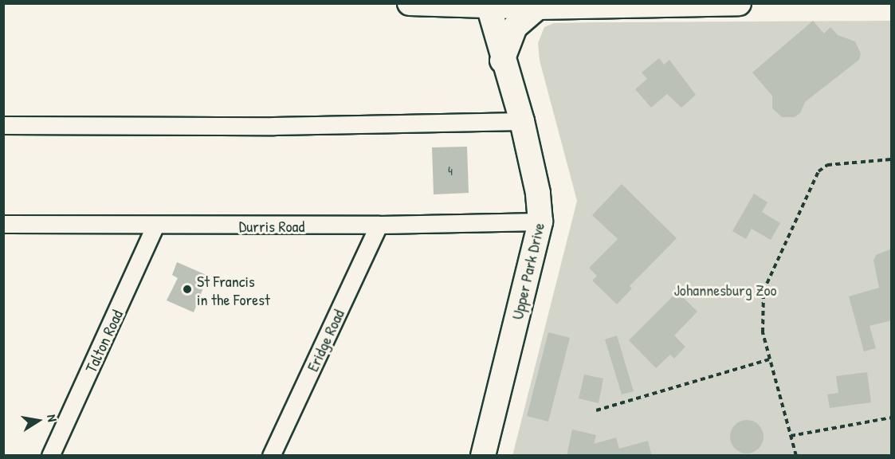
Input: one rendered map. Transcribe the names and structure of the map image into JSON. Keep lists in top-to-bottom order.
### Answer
{
  "streets": {
    "main road": ["Upper Park Drive"],
    "street": ["Durris Road", "Eridge Road", "Talton Road"]
  },
  "crossings": [
    ["Durris Road", "Upper Park Drive"],
    ["Durris Road", "Eridge Road"],
    ["Durris Road", "Talton Road"]
  ],
  "parks": ["Johannesburg Zoo"],
  "places": ["St Francis in the Forest"],
  "house_numbers": ["4"],
  "north": "right"
}
